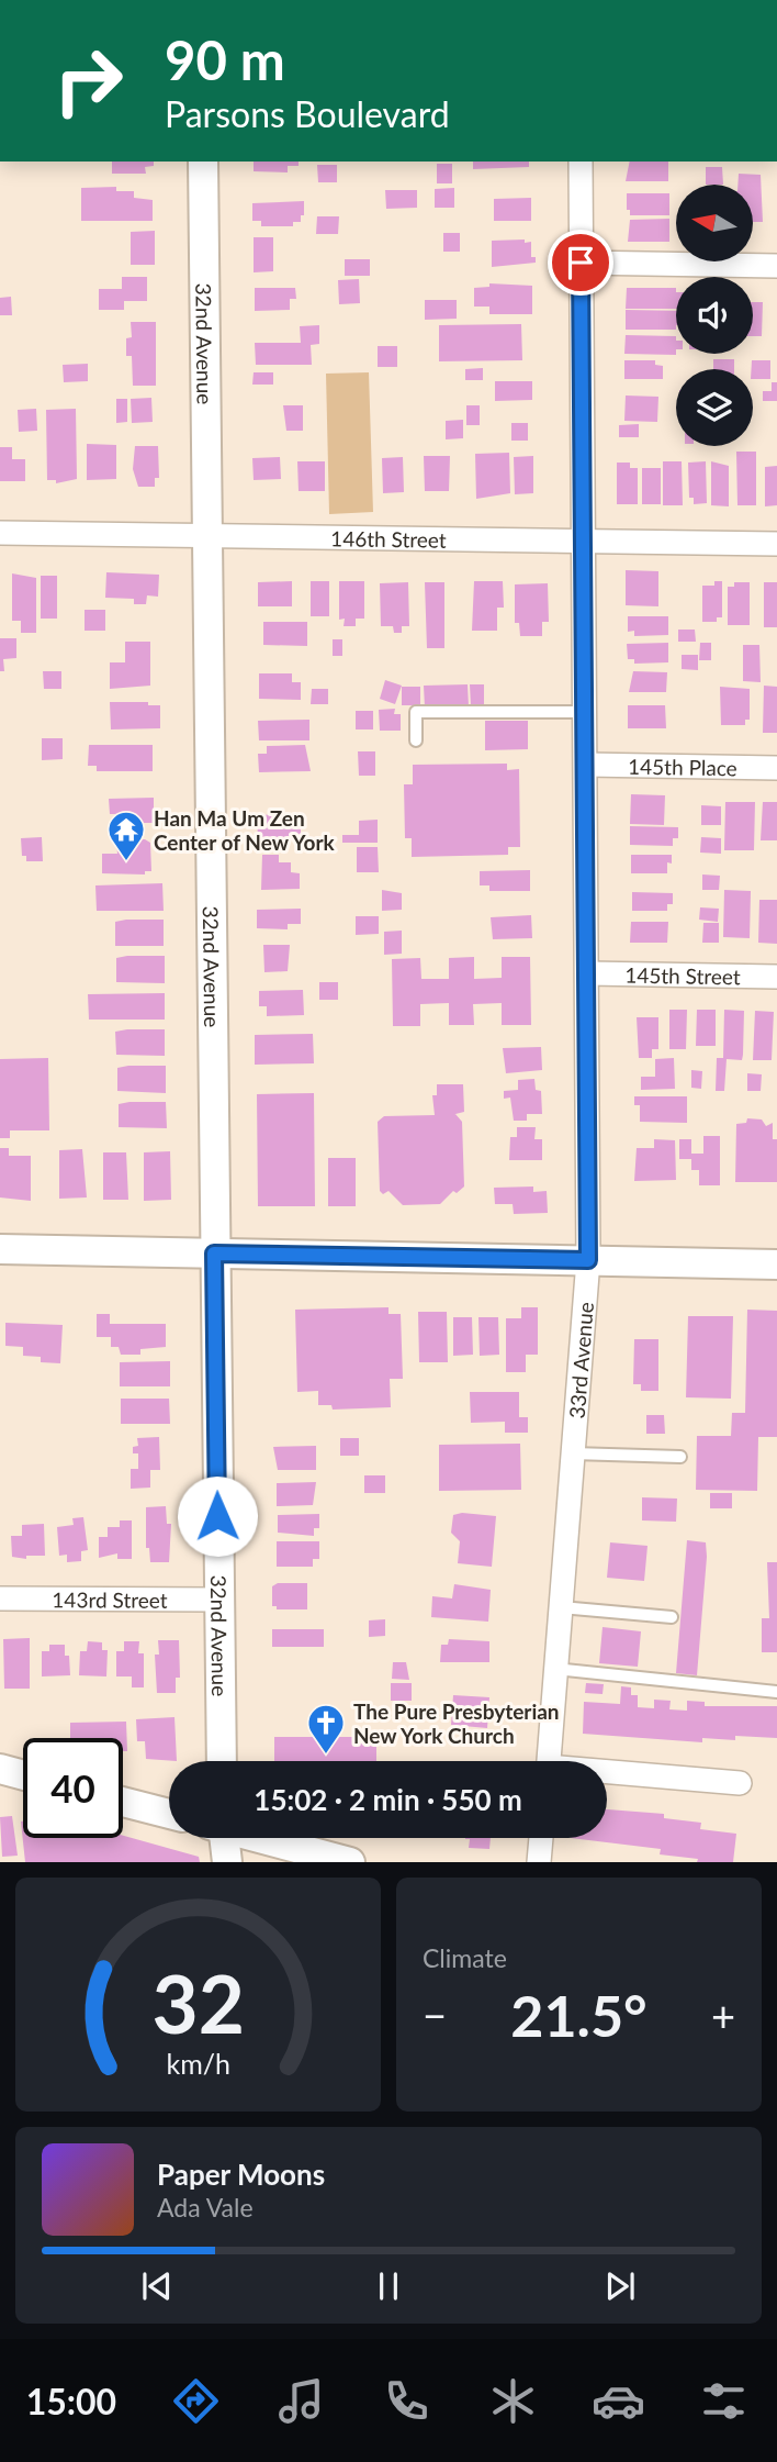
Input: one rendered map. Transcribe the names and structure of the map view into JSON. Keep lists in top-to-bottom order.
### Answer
{
  "streets": {
    "street": [
      "32nd Avenue",
      "146th Street",
      "145th Place",
      "145th Street",
      "33rd Avenue",
      "143rd Street"
    ]
  },
  "crossings": [
    ["32nd Avenue", "146th Street"],
    ["32nd Avenue", "143rd Street"],
    ["146th Street", "33rd Avenue"],
    ["145th Place", "33rd Avenue"],
    ["145th Street", "33rd Avenue"]
  ],
  "places": {
    "temple": ["Han Ma Um Zen Center of New York"],
    "church": ["The Pure Presbyterian New York Church"]
  },
  "north": "left",
  "page": {
    "turn": ["90 m", "Parsons Boulevard"],
    "limit": "40",
    "trip": "15:02 · 2 min · 550 m",
    "tile": "Climate",
    "heat": ["−", "21.5°", "+"],
    "song": ["Paper Moons", "Ada Vale"],
    "tabs": "15:00",
    "gauge": ["32", "km/h"]
  }
}
